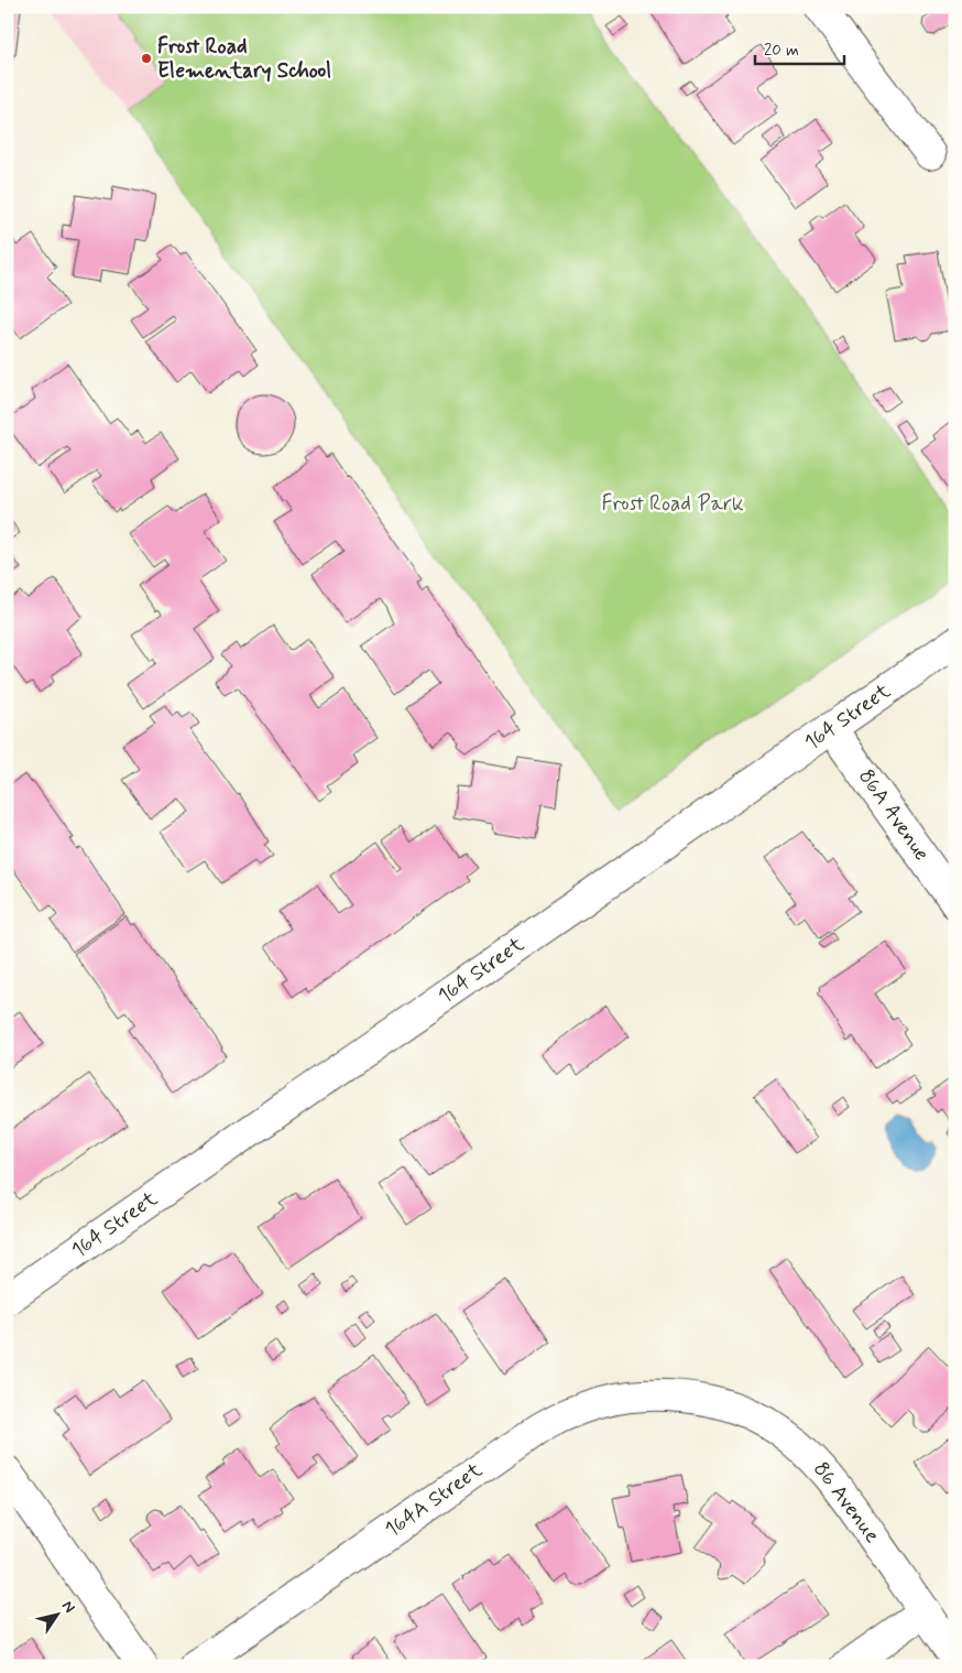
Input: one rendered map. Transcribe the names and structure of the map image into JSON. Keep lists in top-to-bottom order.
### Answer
{
  "streets": {
    "street": [
      "164 Street",
      "86A Avenue",
      "164A Street",
      "86 Avenue"
    ]
  },
  "crossings": [
    ["164 Street", "86A Avenue"],
    ["164A Street", "86 Avenue"]
  ],
  "parks": ["Frost Road Park"],
  "places": ["Frost Road Elementary School"],
  "scale_bar": "20 m",
  "north": "top right"
}
